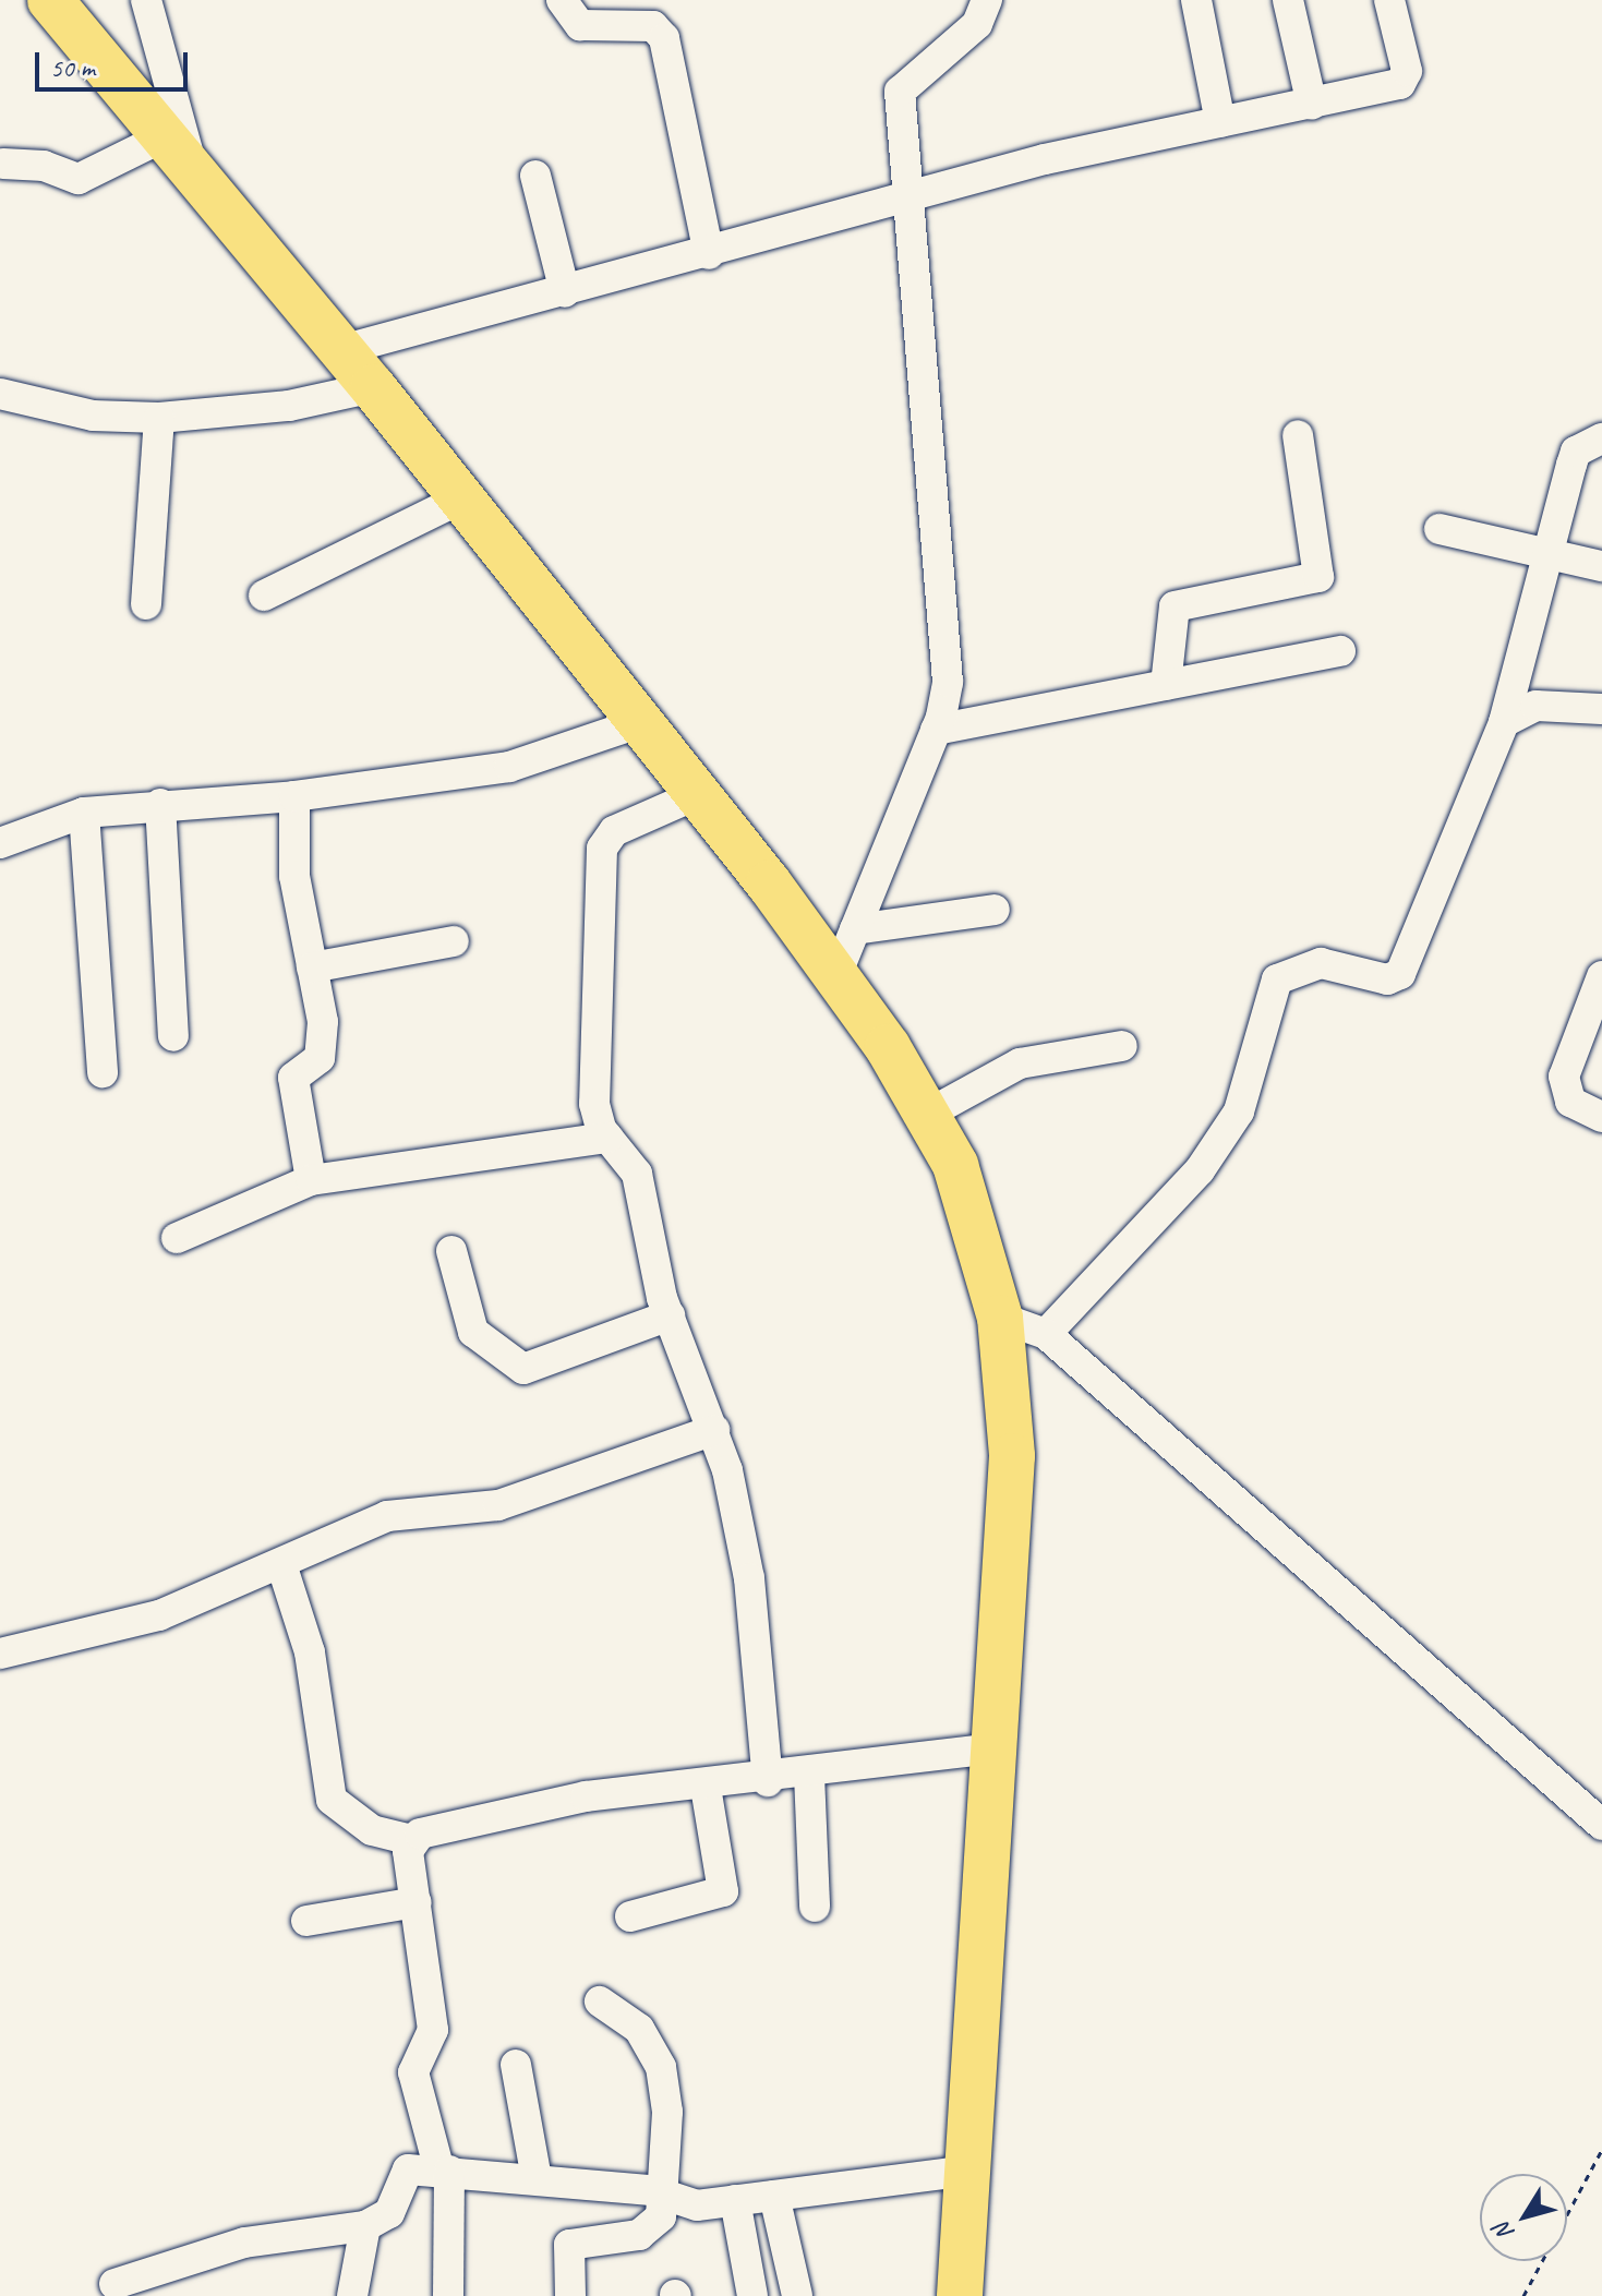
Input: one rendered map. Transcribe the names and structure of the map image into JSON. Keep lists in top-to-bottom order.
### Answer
{
  "scale_bar": "50 m",
  "north": "bottom left"
}
